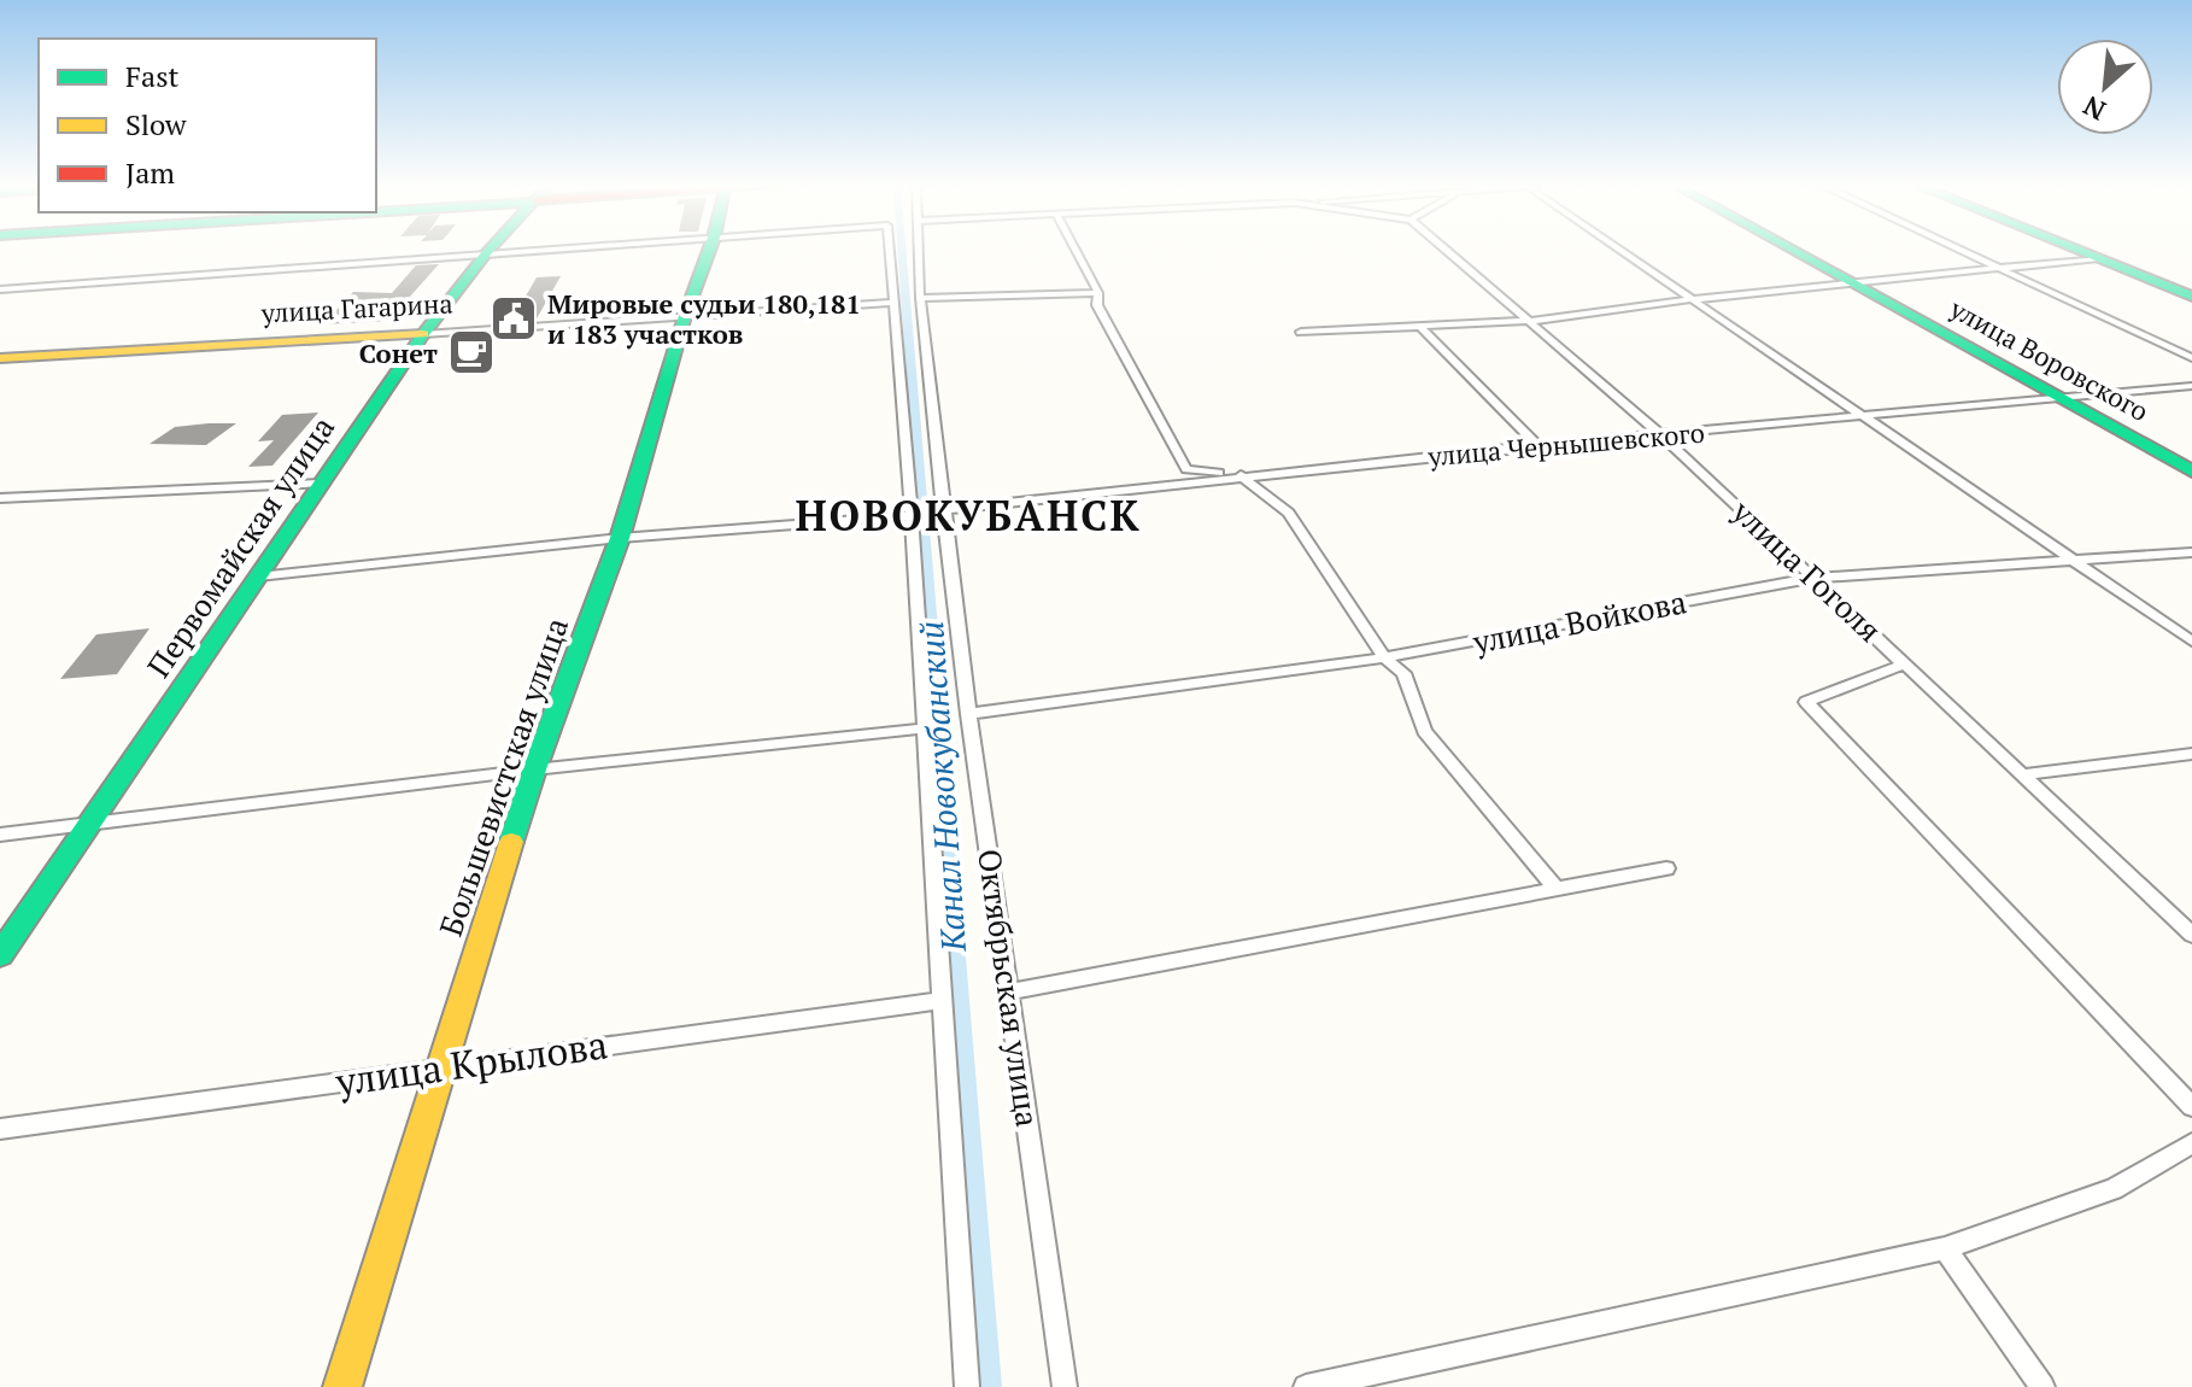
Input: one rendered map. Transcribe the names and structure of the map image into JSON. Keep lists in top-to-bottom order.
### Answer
{
  "streets": {
    "main road": [
      "улица Гагарина",
      "улица Воровского",
      "Первомайская улица",
      "Большевистская улица"
    ],
    "street": [
      "улица Чернышевского",
      "улица Гоголя",
      "улица Войкова",
      "Октябрьская улица",
      "улица Крылова"
    ]
  },
  "crossings": [
    ["улица Гагарина", "Первомайская улица"],
    ["улица Гагарина", "Большевистская улица"],
    ["улица Гагарина", "Октябрьская улица"],
    ["улица Воровского", "улица Чернышевского"],
    ["улица Чернышевского", "улица Гоголя"],
    ["улица Чернышевского", "Октябрьская улица"],
    ["улица Гоголя", "улица Войкова"],
    ["улица Войкова", "Октябрьская улица"],
    ["Большевистская улица", "улица Крылова"],
    ["Октябрьская улица", "улица Крылова"]
  ],
  "districts": ["НОВОКУБАНСК"],
  "water": ["Канал Новокубанский"],
  "places": {
    "public building": ["Мировые судьи 180,181 и 183 участков"],
    "cafe": ["Сонет"]
  },
  "legend": ["Fast", "Slow", "Jam"],
  "north": "bottom left"
}
